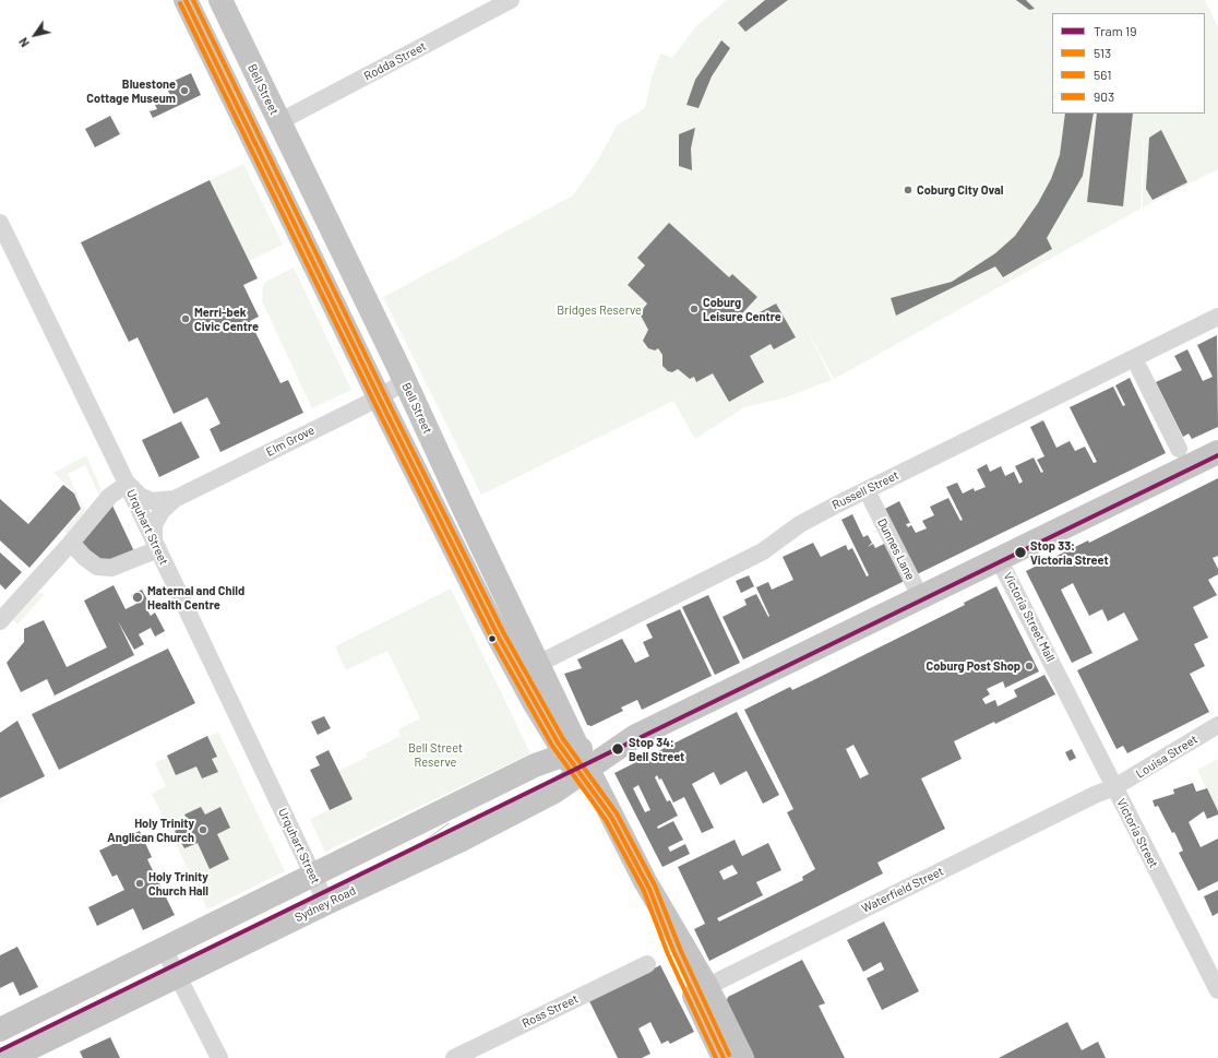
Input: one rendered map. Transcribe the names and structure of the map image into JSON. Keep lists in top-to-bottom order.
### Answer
{
  "streets": {
    "highway": ["Bell Street", "Sydney Road"],
    "street": [
      "Rodda Street",
      "Elm Grove",
      "Russell Street",
      "Urquhart Street",
      "Dunnes Lane",
      "Victoria Street Mall",
      "Louisa Street",
      "Victoria Street",
      "Waterfield Street",
      "Ross Street"
    ]
  },
  "crossings": [
    ["Rodda Street", "Bell Street"],
    ["Bell Street", "Elm Grove"],
    ["Bell Street", "Russell Street"],
    ["Bell Street", "Waterfield Street"],
    ["Bell Street", "Sydney Road"],
    ["Elm Grove", "Urquhart Street"],
    ["Urquhart Street", "Sydney Road"],
    ["Dunnes Lane", "Sydney Road"],
    ["Victoria Street Mall", "Victoria Street"],
    ["Victoria Street Mall", "Sydney Road"],
    ["Louisa Street", "Victoria Street"],
    ["Louisa Street", "Waterfield Street"],
    ["Victoria Street", "Waterfield Street"]
  ],
  "parks": ["Bridges Reserve", "Bell Street Reserve"],
  "places": [
    "Bluestone Cottage Museum",
    "Coburg City Oval",
    "Coburg Leisure Centre",
    "Merri-bek Civic Centre",
    "Stop 33: Victoria Street",
    "Maternal and Child Health Centre",
    "Coburg Post Shop",
    "Stop 34: Bell Street",
    "Holy Trinity Anglican Church",
    "Holy Trinity Church Hall"
  ],
  "lines": [
    "transit line 513",
    "transit line 903",
    "transit line 561",
    "tram line 19"
  ],
  "legend": [
    "Tram 19",
    "513",
    "561",
    "903"
  ],
  "north": "bottom left"
}
